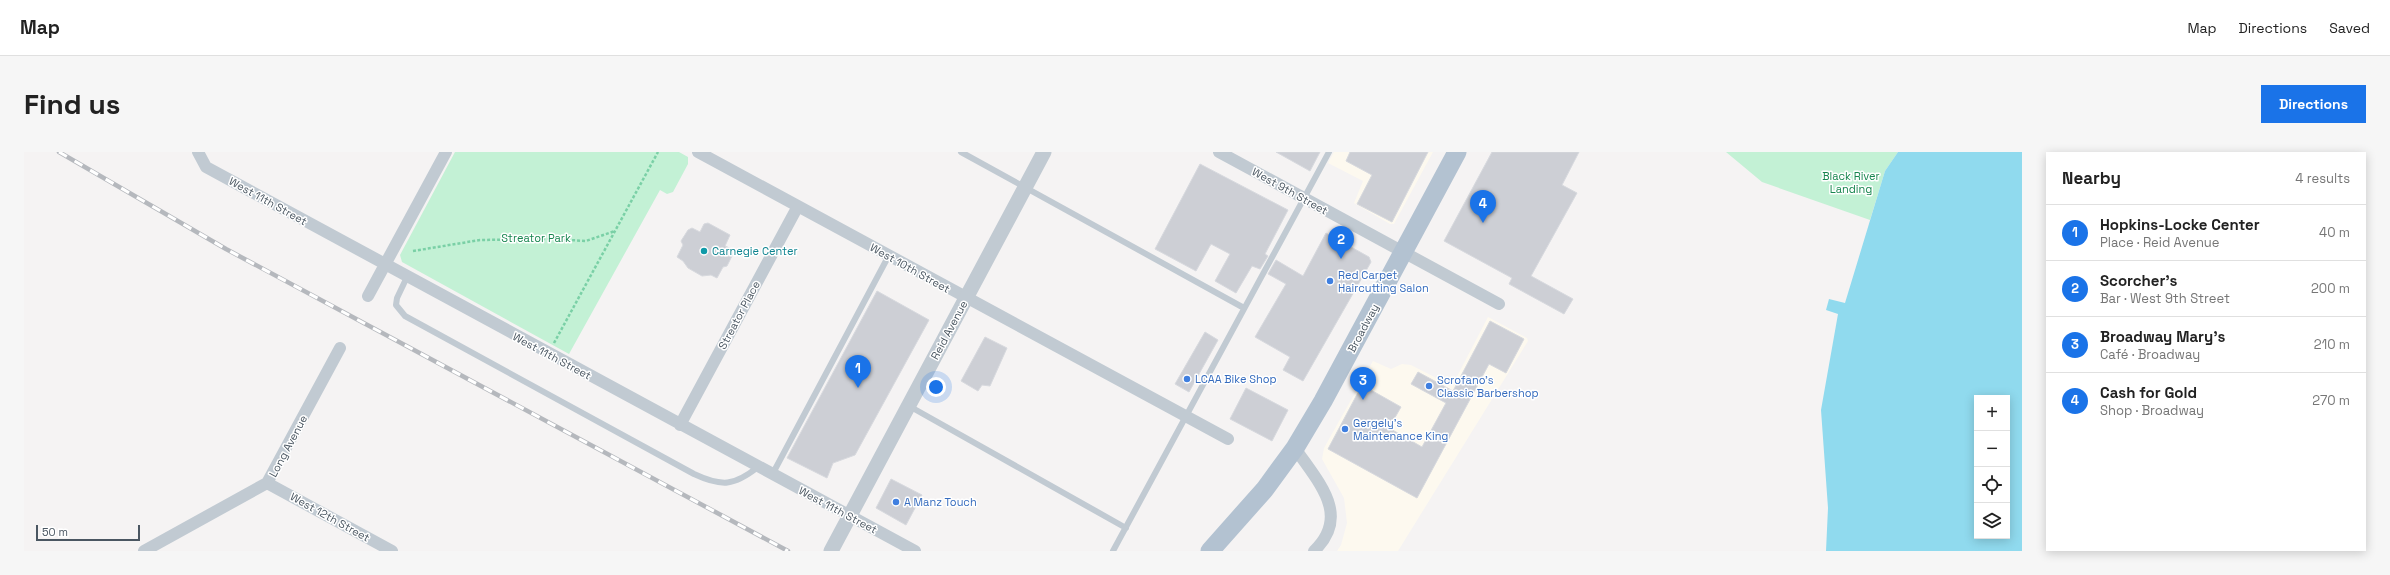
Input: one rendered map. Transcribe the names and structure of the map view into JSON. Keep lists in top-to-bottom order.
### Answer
{
  "streets": {
    "main road": ["Broadway"],
    "street": [
      "West 9th Street",
      "West 11th Street",
      "West 10th Street",
      "Streator Place",
      "Reid Avenue",
      "Long Avenue",
      "West 12th Street"
    ]
  },
  "crossings": [
    ["West 9th Street", "Broadway"],
    ["West 11th Street", "Streator Place"],
    ["West 11th Street", "Reid Avenue"],
    ["West 10th Street", "Streator Place"],
    ["West 10th Street", "Reid Avenue"],
    ["Long Avenue", "West 12th Street"]
  ],
  "parks": ["Black River Landing", "Streator Park"],
  "places": [
    "Carnegie Center",
    "Red Carpet Haircutting Salon",
    "LCAA Bike Shop",
    "Scrofano's Classic Barbershop",
    "Gergely's Maintenance King",
    "A Manz Touch"
  ],
  "scale_bar": "50 m",
  "page": {
    "header": "Map",
    "nav": ["Map", "Directions", "Saved"],
    "buttons": "Directions",
    "title": "Find us",
    "heading": ["Nearby", "4 results"],
    "pins": [
      "4",
      "2",
      "1",
      "3"
    ],
    "list": [
      {
        "mark": "1",
        "name": "Hopkins-Locke Center",
        "note": "Place · Reid Avenue",
        "value": "40 m"
      },
      {
        "mark": "2",
        "name": "Scorcher's",
        "note": "Bar · West 9th Street",
        "value": "200 m"
      },
      {
        "mark": "3",
        "name": "Broadway Mary's",
        "note": "Café · Broadway",
        "value": "210 m"
      },
      {
        "mark": "4",
        "name": "Cash for Gold",
        "note": "Shop · Broadway",
        "value": "270 m"
      }
    ],
    "map_buttons": ["+", "−"],
    "scale": "50 m"
  }
}
